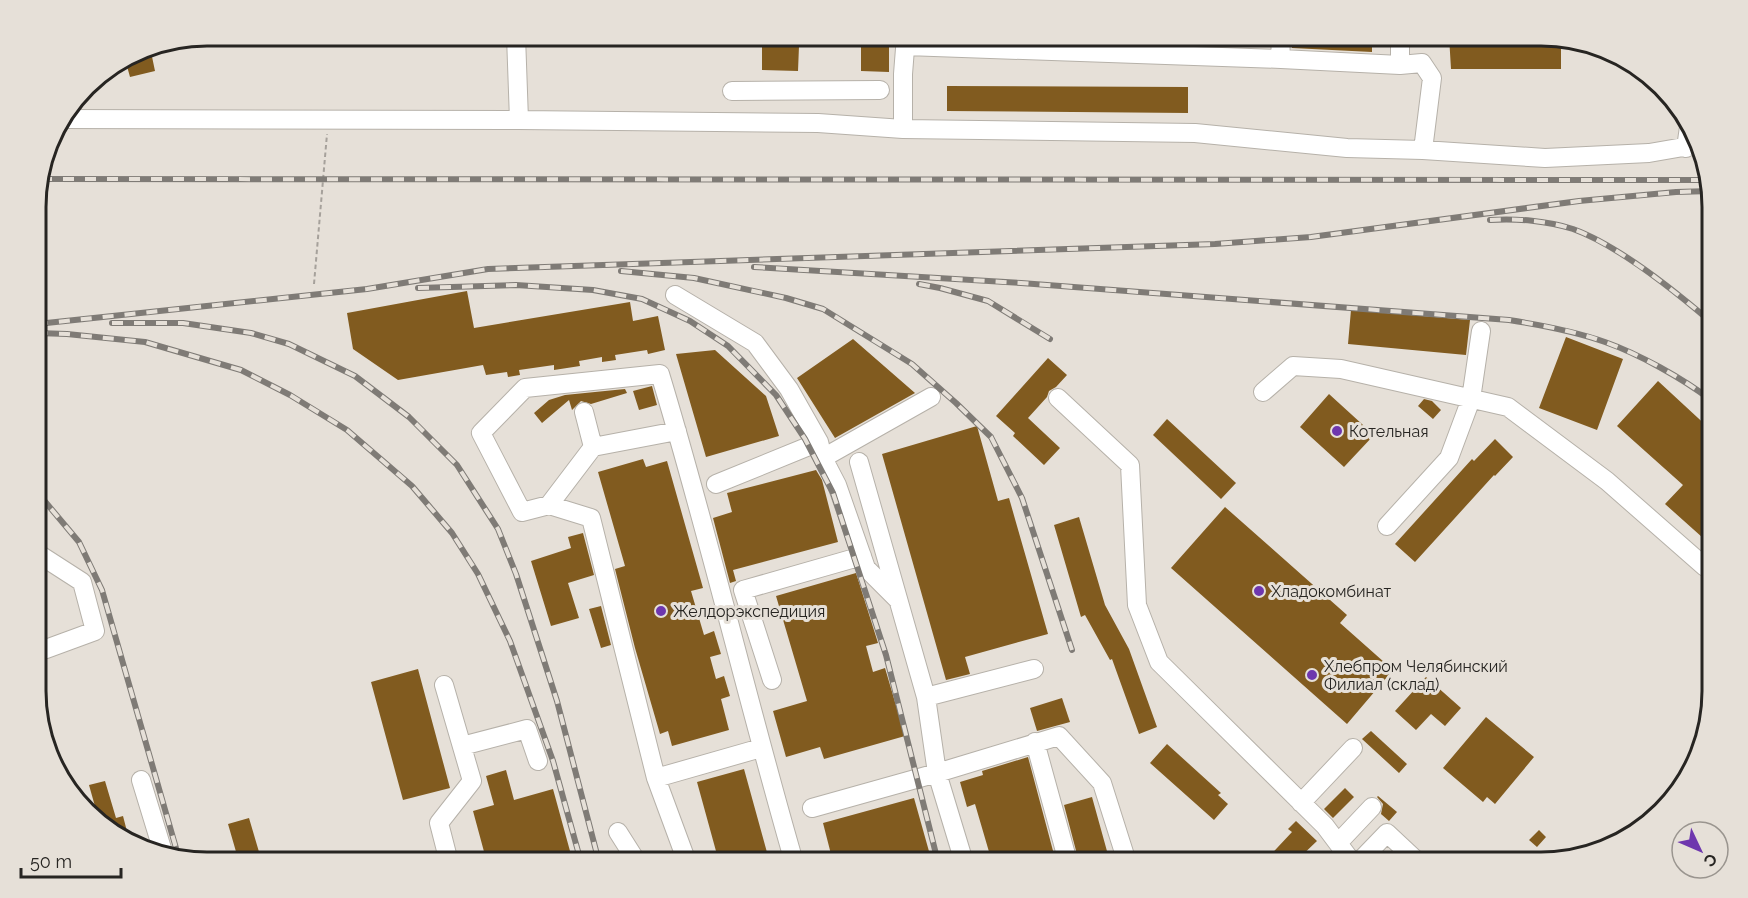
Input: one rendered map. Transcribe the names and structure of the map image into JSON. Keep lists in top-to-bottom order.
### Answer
{
  "places": [
    "Котельная",
    "Хладокомбинат",
    "Желдорэкспедиция",
    "Хлебпром Челябинский Филиал (склад)"
  ],
  "scale_bar": "50 m",
  "north": "bottom right"
}
